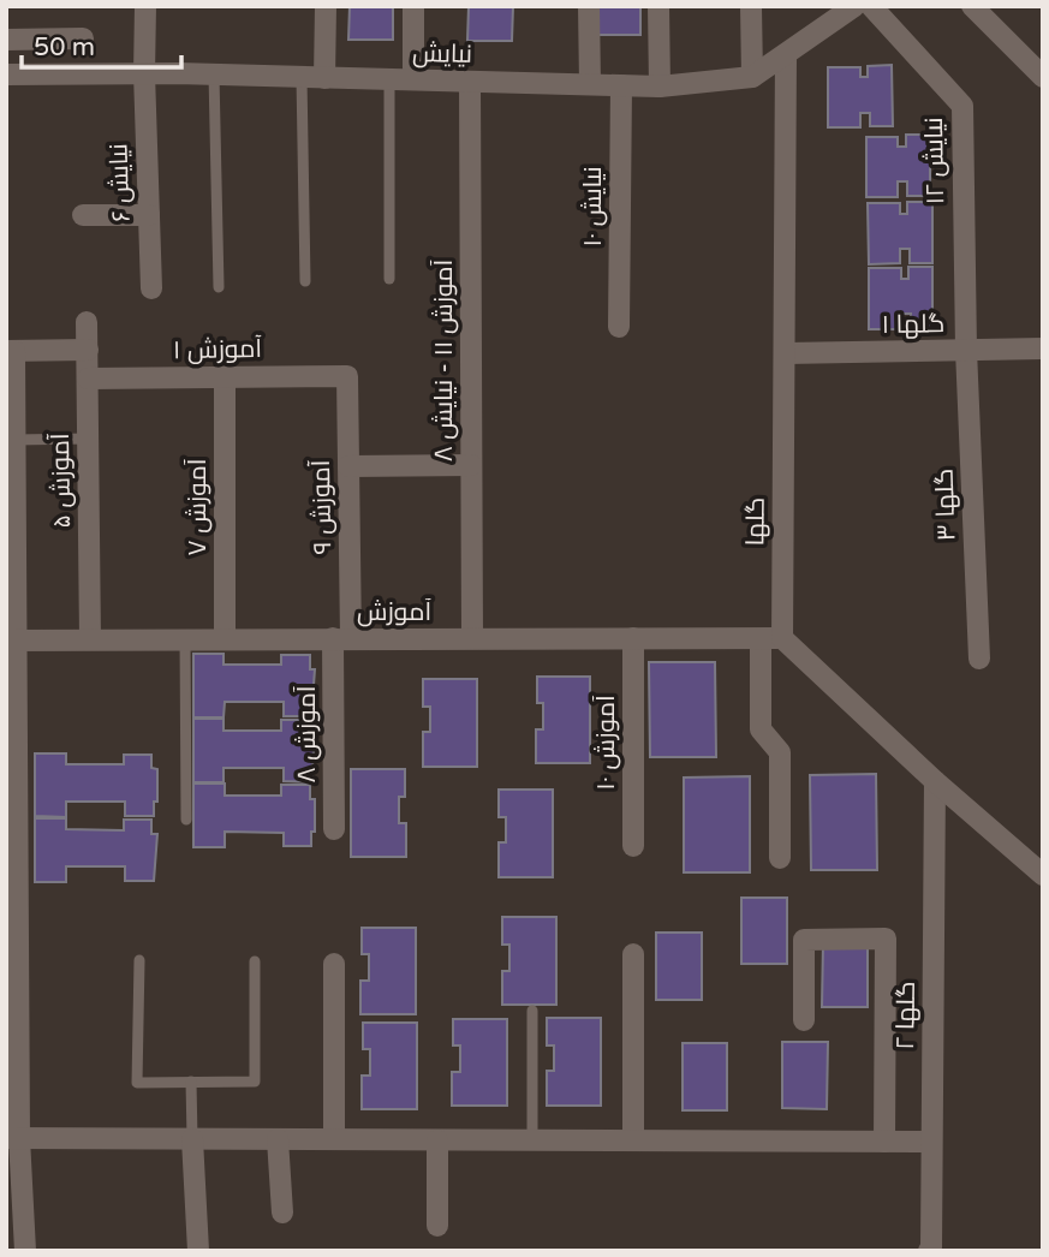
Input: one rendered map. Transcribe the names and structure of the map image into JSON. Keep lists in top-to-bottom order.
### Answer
{
  "streets": {
    "street": [
      "نیایش",
      "نیایش ۱۲",
      "نیایش ۶",
      "نیایش ۱۰",
      "گلها ۱",
      "آموزش ۱",
      "آموزش ۱۱ - نیایش ۸",
      "آموزش ۵",
      "گلها ۳",
      "آموزش ۷",
      "آموزش ۹",
      "گلها",
      "آموزش",
      "آموزش ۸",
      "آموزش ۱۰",
      "گلها ۲"
    ]
  },
  "crossings": [
    ["نیایش", "نیایش ۶"],
    ["نیایش", "نیایش ۱۰"],
    ["نیایش", "آموزش ۱۱ - نیایش ۸"],
    ["نیایش", "گلها"],
    ["نیایش ۱۲", "گلها ۱"],
    ["نیایش ۱۲", "گلها ۳"],
    ["گلها ۱", "گلها ۳"],
    ["گلها ۱", "گلها"],
    ["آموزش ۱", "آموزش ۵"],
    ["آموزش ۱", "آموزش ۷"],
    ["آموزش ۱", "آموزش ۹"],
    ["آموزش ۱۱ - نیایش ۸", "آموزش"],
    ["آموزش ۵", "آموزش"],
    ["آموزش ۷", "آموزش"],
    ["آموزش ۹", "آموزش"],
    ["آموزش ۹", "آموزش ۸"],
    ["گلها", "آموزش"],
    ["آموزش", "آموزش ۸"],
    ["آموزش", "آموزش ۱۰"]
  ],
  "scale_bar": "50 m"
}
